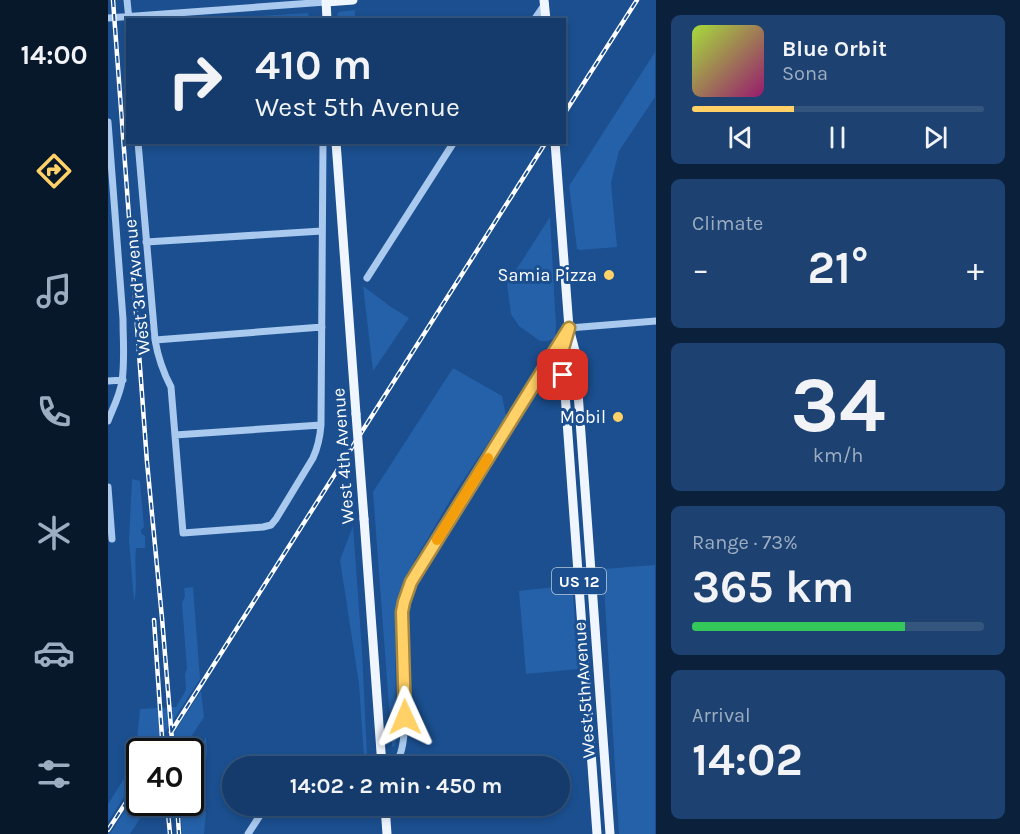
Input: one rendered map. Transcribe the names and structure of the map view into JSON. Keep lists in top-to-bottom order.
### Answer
{
  "streets": {
    "main road": ["West 4th Avenue", "US 12", "West 5th Avenue"],
    "street": ["West 3rd Avenue"]
  },
  "places": ["Samia Pizza", "Mobil"],
  "page": {
    "tabs": "14:00",
    "turn": ["410 m", "West 5th Avenue"],
    "song": ["Blue Orbit", "Sona"],
    "tile": [
      "Climate",
      ["34", "km/h"],
      ["Range · 73%", "365 km"],
      ["Arrival", "14:02"]
    ],
    "heat": ["−", "21°", "+"],
    "limit": "40",
    "trip": "14:02 · 2 min · 450 m"
  }
}
